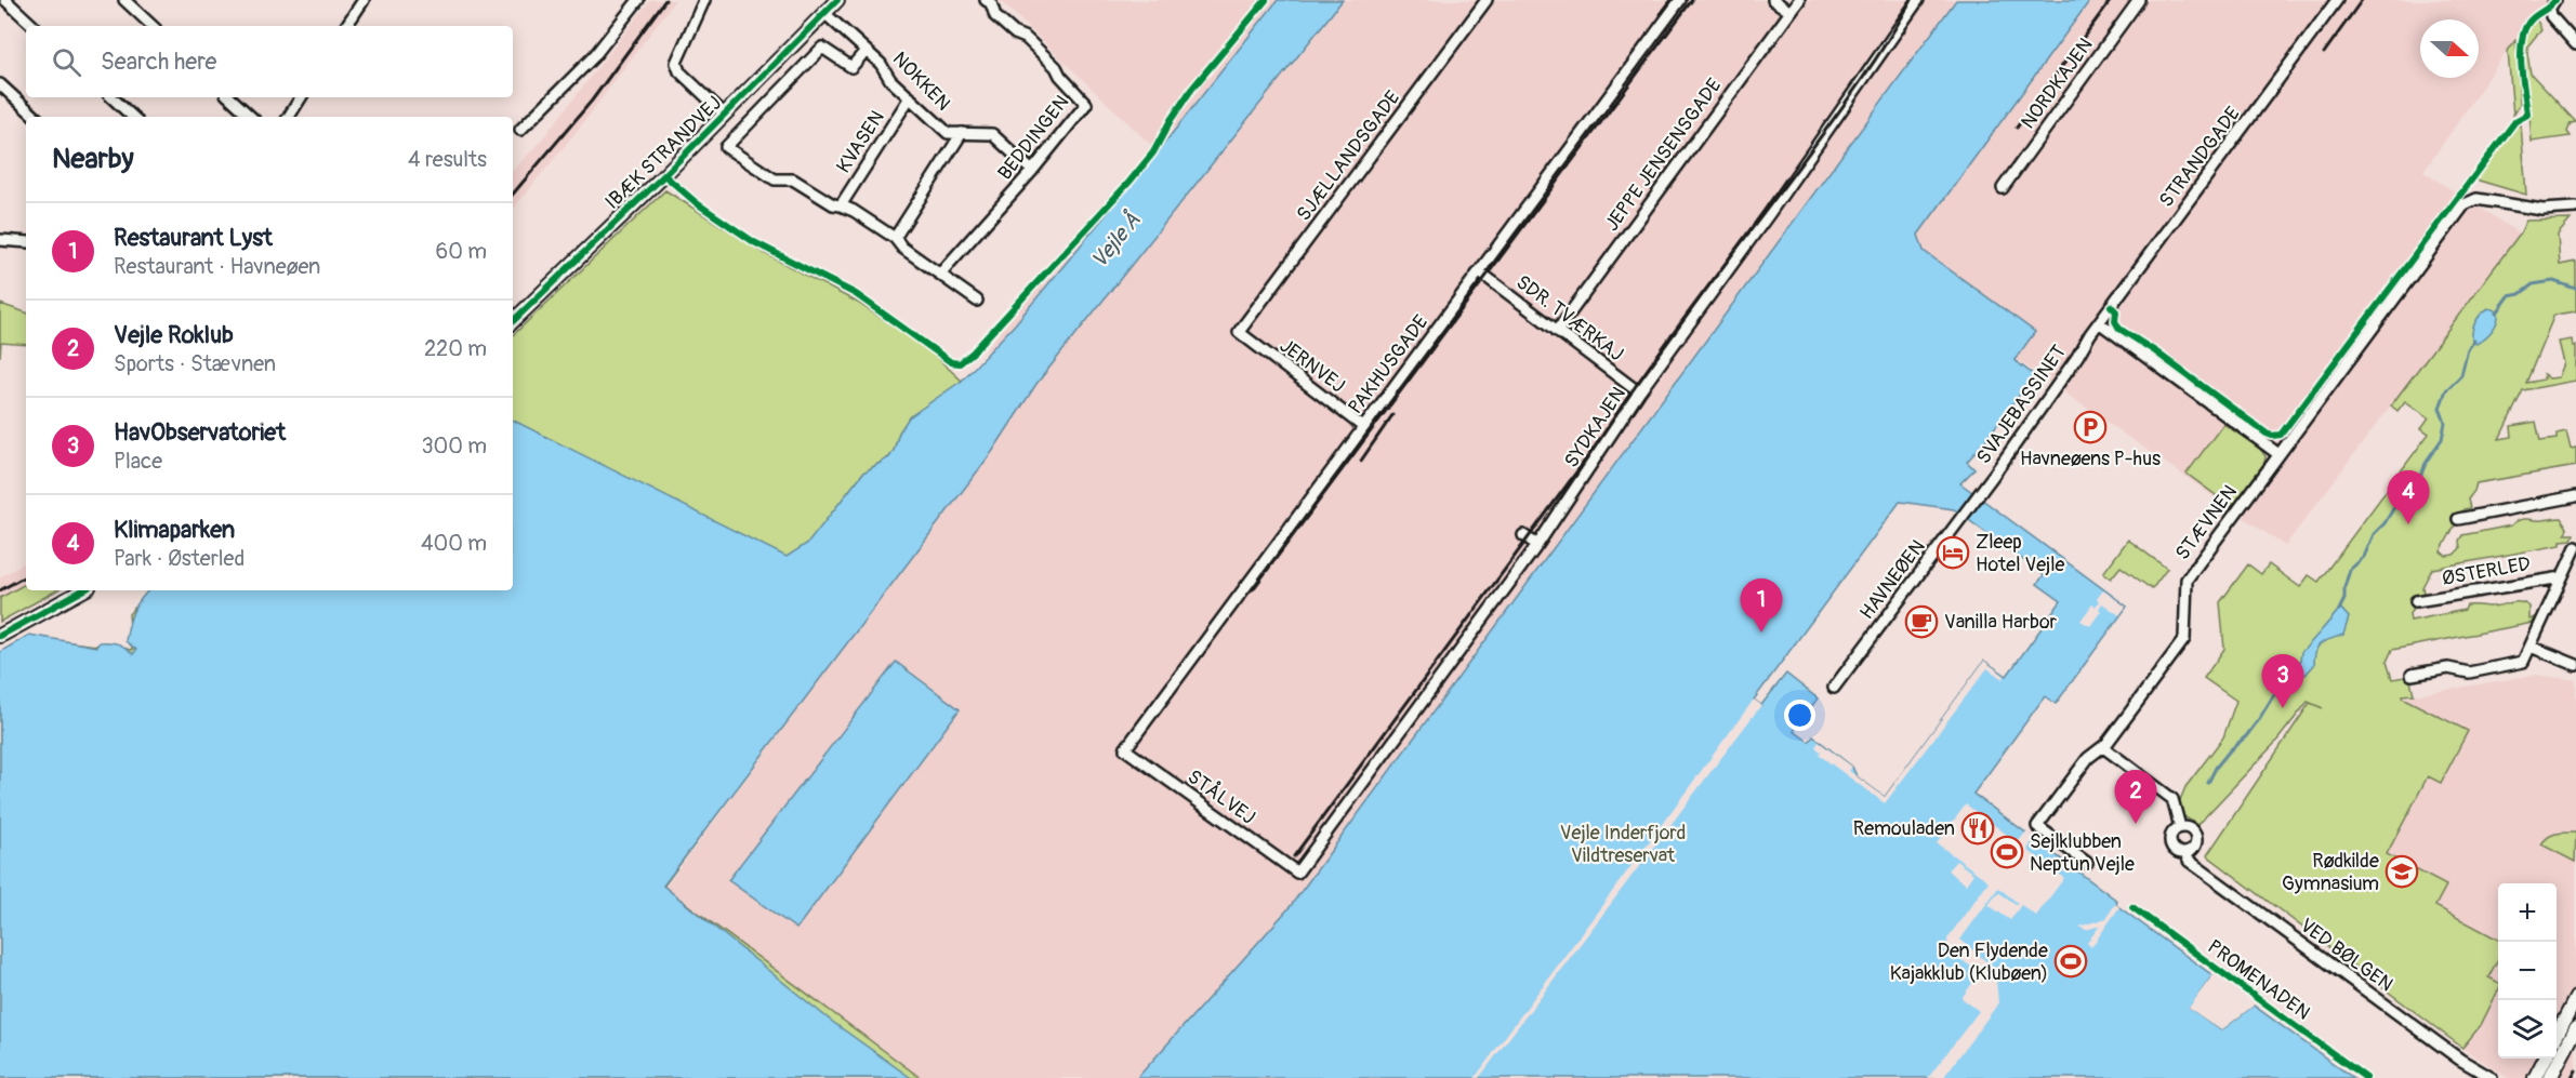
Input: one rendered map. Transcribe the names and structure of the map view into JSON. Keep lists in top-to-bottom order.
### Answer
{
  "streets": {
    "street": [
      "NOKKEN",
      "NORDKAJEN",
      "BEDDINGEN",
      "KVASEN",
      "IBÆK STRANDVEJ",
      "JEPPE JENSENSGADE",
      "SJÆLLANDSGADE",
      "STRANDGADE",
      "SDR. TVÆRKAJ",
      "PAKHUSGADE",
      "JERNVEJ",
      "SVAJEBASSINET",
      "SYDKAJEN",
      "STÆVNEN",
      "ØSTERLED",
      "HAVNEØEN",
      "STÅLVEJ",
      "VED BØLGEN"
    ],
    "cycle path": ["PROMENADEN"]
  },
  "crossings": [
    ["NOKKEN", "BEDDINGEN"],
    ["NOKKEN", "KVASEN"],
    ["NOKKEN", "IBÆK STRANDVEJ"],
    ["JEPPE JENSENSGADE", "SDR. TVÆRKAJ"],
    ["SJÆLLANDSGADE", "JERNVEJ"],
    ["STRANDGADE", "SVAJEBASSINET"],
    ["SDR. TVÆRKAJ", "PAKHUSGADE"],
    ["SDR. TVÆRKAJ", "SYDKAJEN"],
    ["PAKHUSGADE", "JERNVEJ"],
    ["PAKHUSGADE", "STÅLVEJ"],
    ["SVAJEBASSINET", "HAVNEØEN"],
    ["SYDKAJEN", "STÅLVEJ"]
  ],
  "water": ["Vejle Å"],
  "parks": ["Vejle Inderfjord Vildtreservat"],
  "places": {
    "parking": ["Havneøens P-hus"],
    "hotel": ["Zleep Hotel Vejle"],
    "cafe": ["Vanilla Harbor"],
    "restaurant": ["Remouladen"],
    "sports": ["Sejlklubben Neptun Vejle", "Den Flydende Kajakklub (Klubøen)"],
    "school or university": ["Rødkilde Gymnasium"]
  },
  "north": "right",
  "page": {
    "search": "Search here",
    "heading": ["Nearby", "4 results"],
    "list": [
      {
        "mark": "1",
        "name": "Restaurant Lyst",
        "note": "Restaurant · Havneøen",
        "value": "60 m"
      },
      {
        "mark": "2",
        "name": "Vejle Roklub",
        "note": "Sports · Stævnen",
        "value": "220 m"
      },
      {
        "mark": "3",
        "name": "HavObservatoriet",
        "note": "Place",
        "value": "300 m"
      },
      {
        "mark": "4",
        "name": "Klimaparken",
        "note": "Park · Østerled",
        "value": "400 m"
      }
    ],
    "pins": [
      "4",
      "1",
      "3",
      "2"
    ],
    "map_buttons": ["+", "−"]
  }
}
